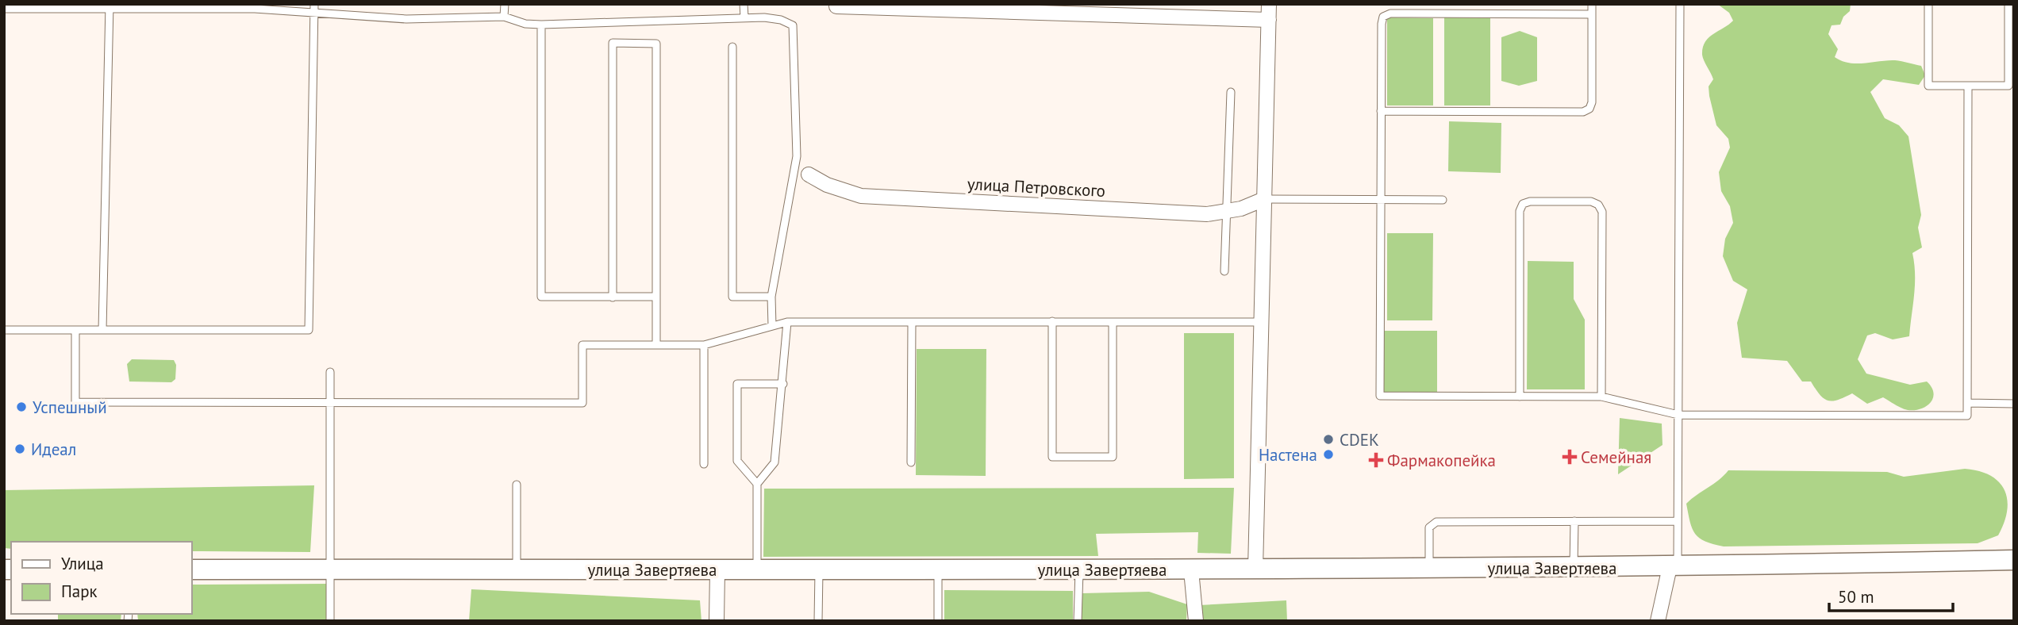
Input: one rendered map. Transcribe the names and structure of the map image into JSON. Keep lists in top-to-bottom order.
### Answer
{
  "streets": {
    "main road": ["улица Завертяева"],
    "street": ["улица Петровского"]
  },
  "places": {
    "other": [
      "Успешный",
      "CDEK",
      "Идеал",
      "Настена"
    ],
    "health": ["Семейная", "Фармакопейка"]
  },
  "legend": ["Улица", "Парк"],
  "scale_bar": "50 m"
}
